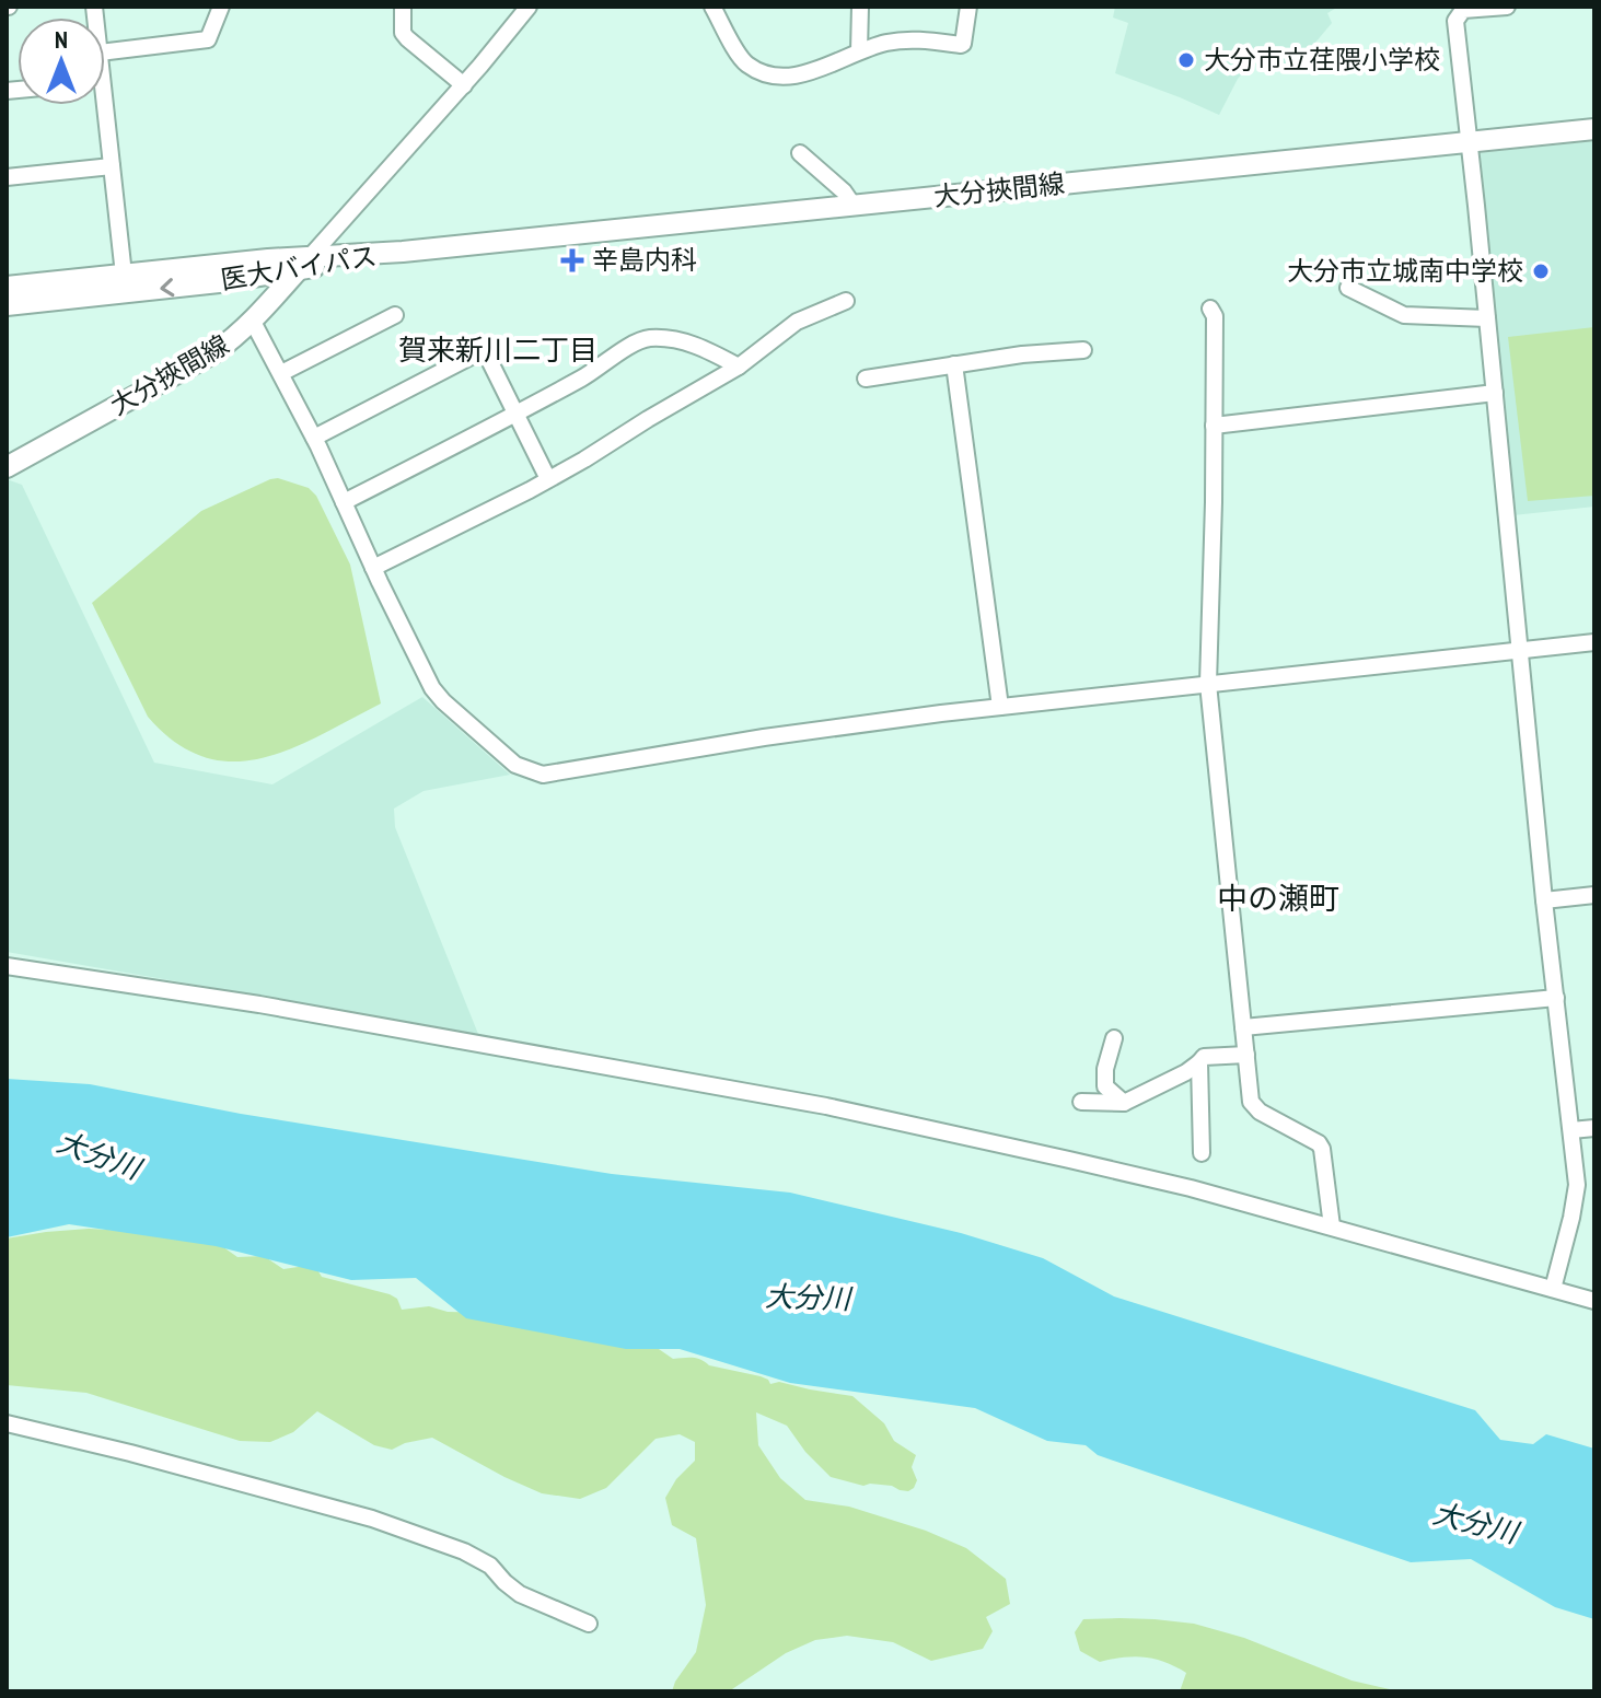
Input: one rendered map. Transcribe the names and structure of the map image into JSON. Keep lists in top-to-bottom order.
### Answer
{
  "streets": {
    "main road": ["大分挾間線", "医大バイパス"]
  },
  "crossings": [
    ["大分挾間線", "医大バイパス"]
  ],
  "districts": ["賀来新川二丁目", "中の瀬町"],
  "water": ["大分川"],
  "places": {
    "other": ["大分市立荏隈小学校", "大分市立城南中学校"],
    "health": ["辛島内科"]
  },
  "north": "top"
}
